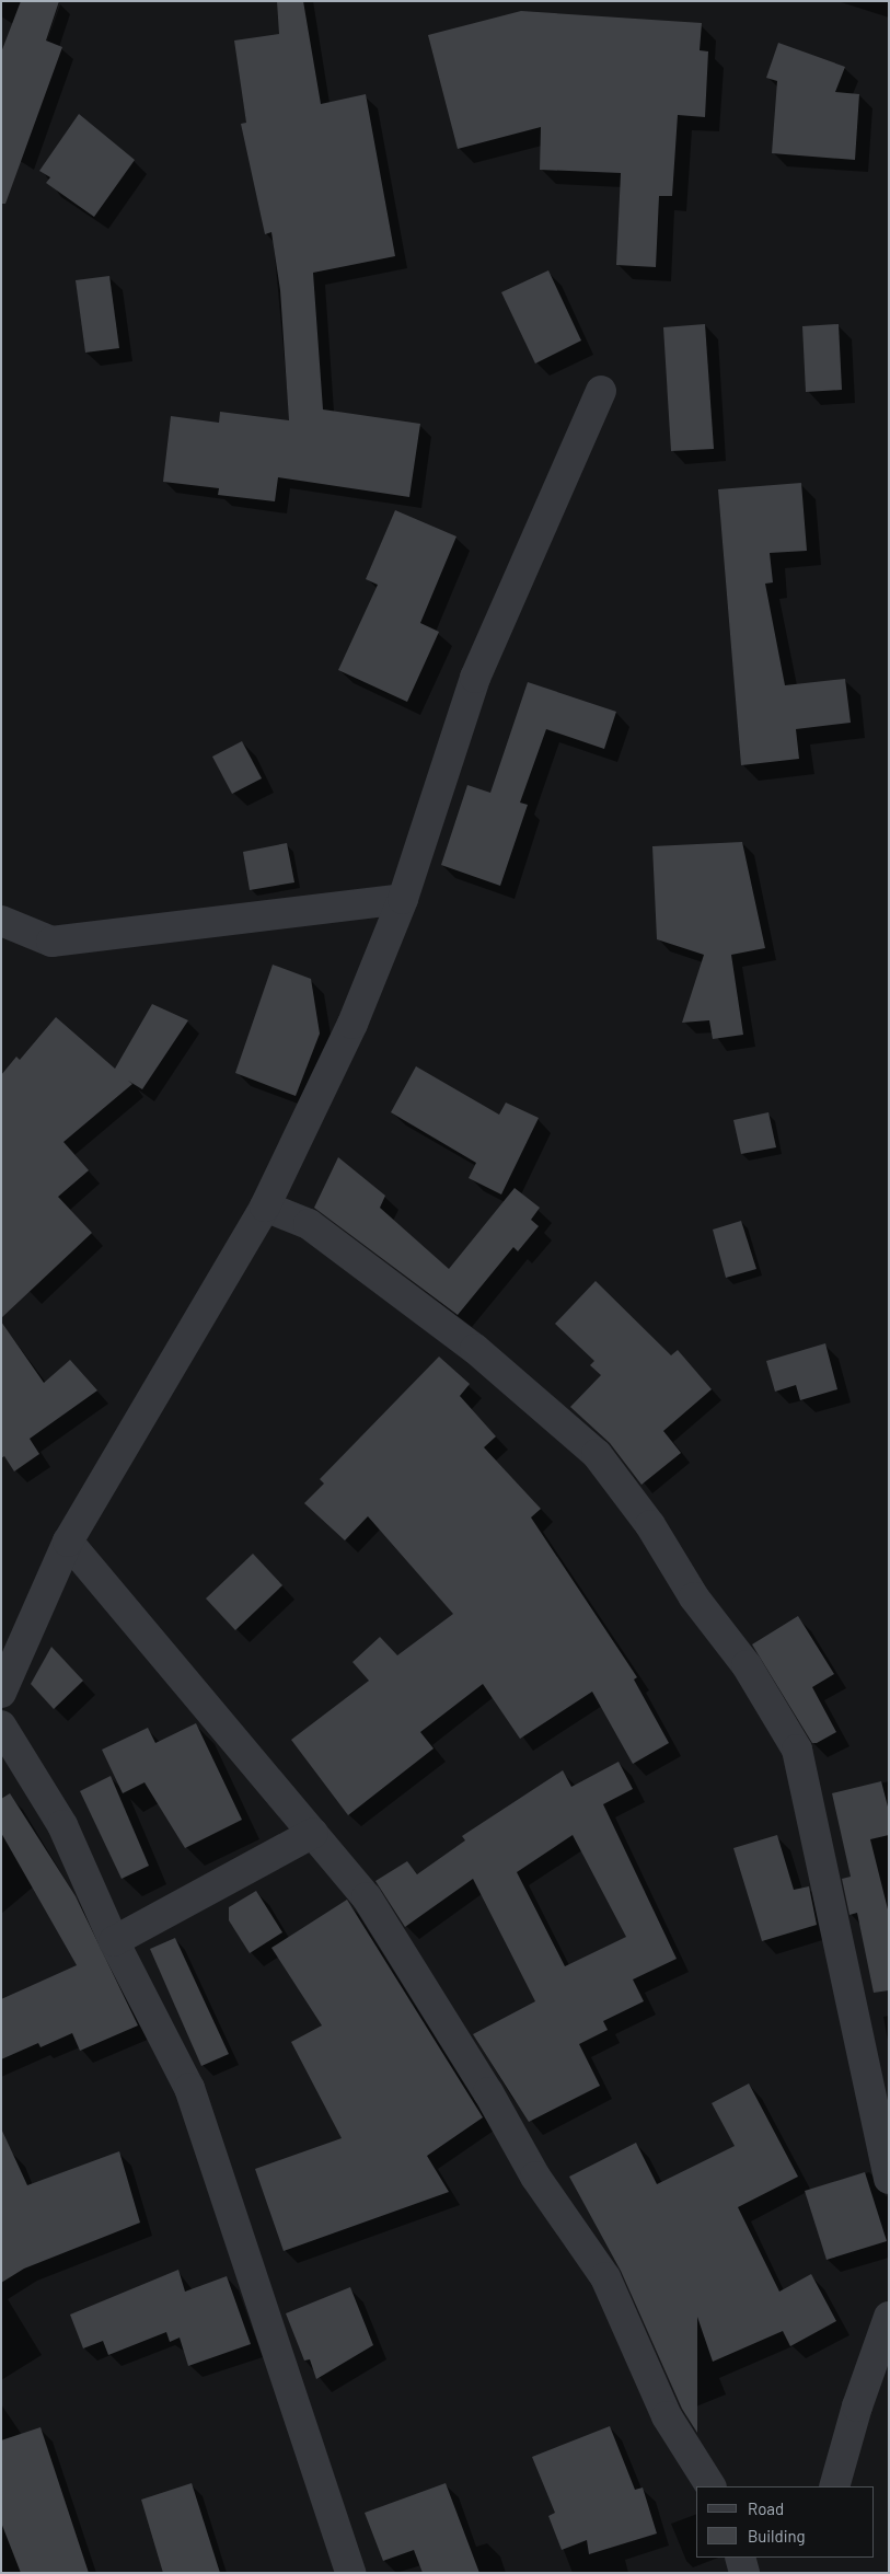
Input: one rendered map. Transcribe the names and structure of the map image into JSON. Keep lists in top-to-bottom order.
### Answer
{
  "legend": ["Road", "Building"]
}
